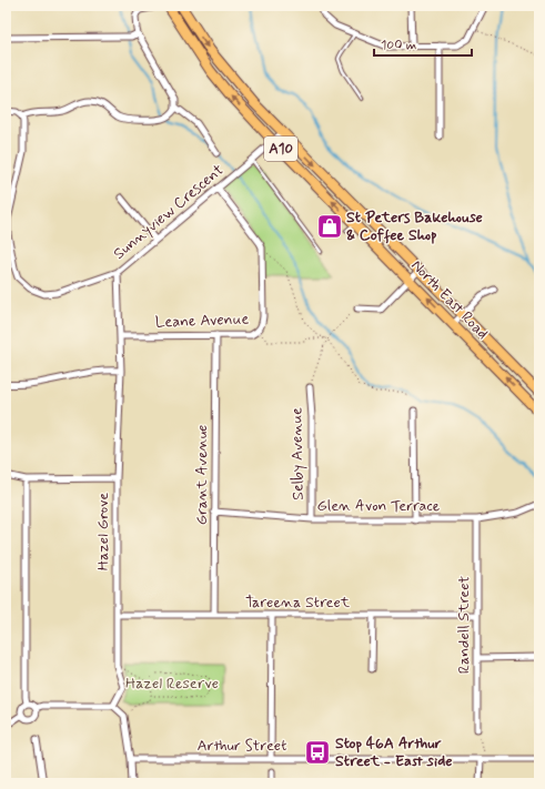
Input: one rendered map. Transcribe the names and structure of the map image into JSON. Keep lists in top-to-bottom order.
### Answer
{
  "streets": {
    "main road": ["A10", "North East Road"],
    "street": [
      "Sunnyview Crescent",
      "Leane Avenue",
      "Selby Avenue",
      "Grant Avenue",
      "Glen Avon Terrace",
      "Hazel Grove",
      "Tareena Street",
      "Randell Street",
      "Arthur Street"
    ]
  },
  "crossings": [
    ["Sunnyview Crescent", "North East Road"],
    ["Sunnyview Crescent", "Hazel Grove"],
    ["Leane Avenue", "Grant Avenue"],
    ["Leane Avenue", "Hazel Grove"],
    ["Selby Avenue", "Glen Avon Terrace"],
    ["Grant Avenue", "Glen Avon Terrace"],
    ["Grant Avenue", "Tareena Street"],
    ["Glen Avon Terrace", "Randell Street"],
    ["Hazel Grove", "Tareena Street"],
    ["Tareena Street", "Randell Street"]
  ],
  "parks": ["Hazel Reserve"],
  "places": {
    "shop": ["St Peters Bakehouse & Coffee Shop"],
    "bus stop": ["Stop 46A Arthur Street - East side"]
  },
  "scale_bar": "100 m"
}
